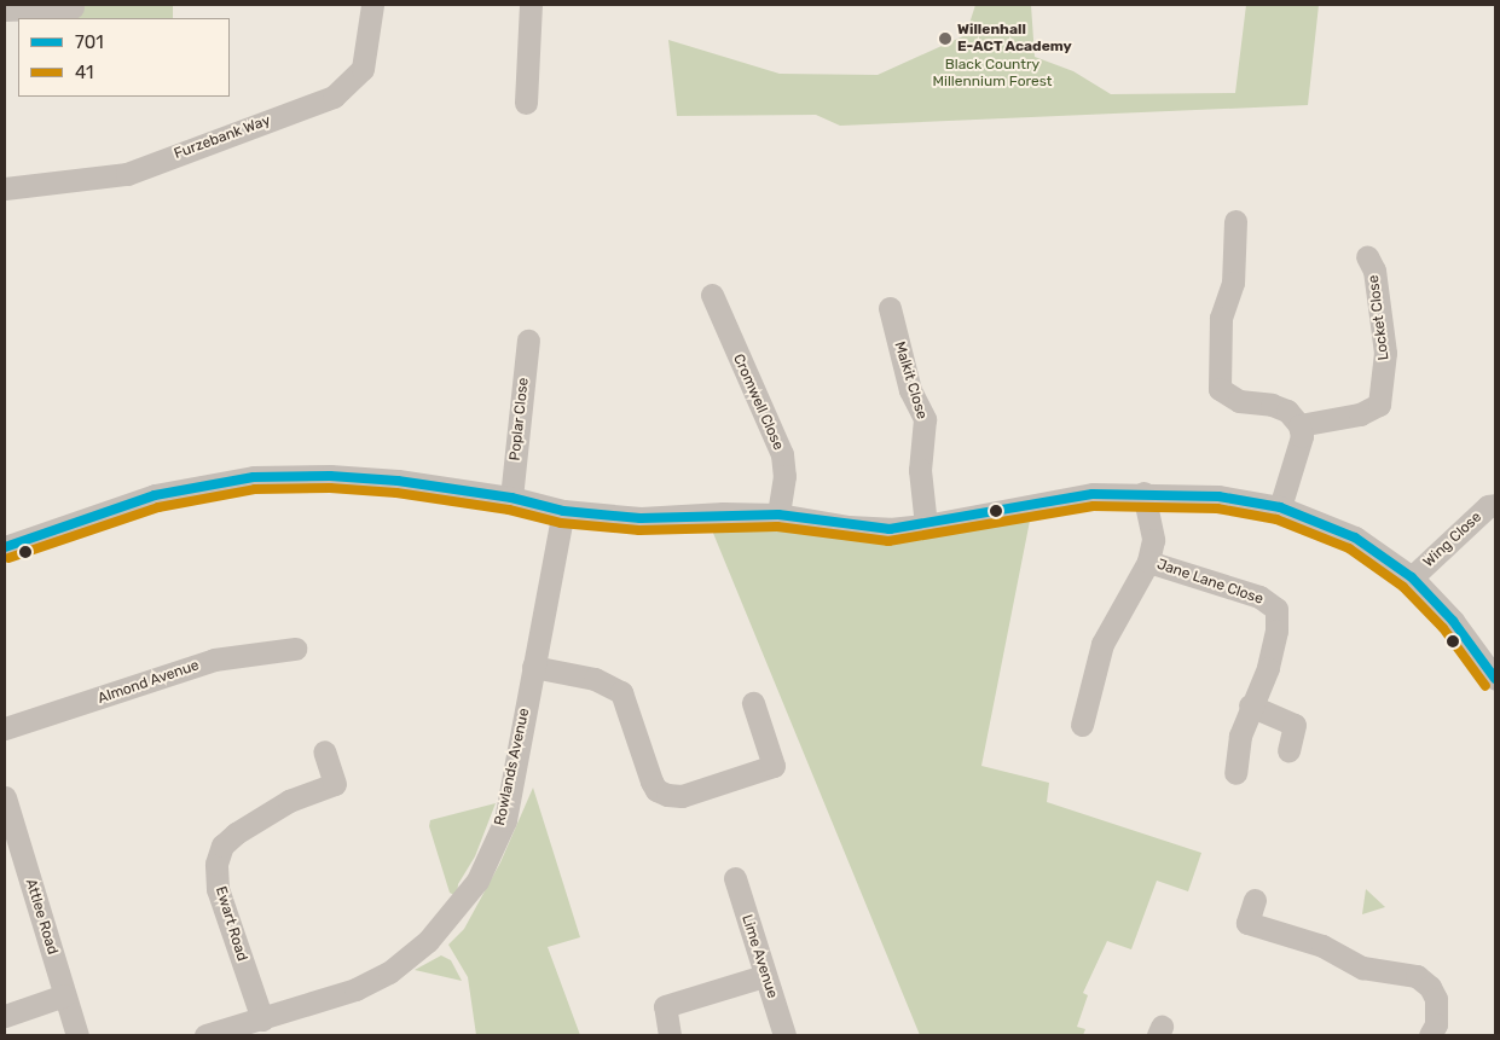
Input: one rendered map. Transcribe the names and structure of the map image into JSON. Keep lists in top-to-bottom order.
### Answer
{
  "streets": {
    "street": [
      "Furzebank Way",
      "Locket Close",
      "Malkit Close",
      "Cromwell Close",
      "Poplar Close",
      "Wing Close",
      "Jane Lane Close",
      "Almond Avenue",
      "Rowlands Avenue",
      "Attlee Road",
      "Ewart Road",
      "Lime Avenue"
    ]
  },
  "crossings": [
    ["Rowlands Avenue", "Ewart Road"]
  ],
  "parks": ["Black Country Millennium Forest"],
  "places": ["Willenhall E-ACT Academy"],
  "lines": ["transit line 701", "transit line 41"],
  "legend": ["701", "41"]
}
